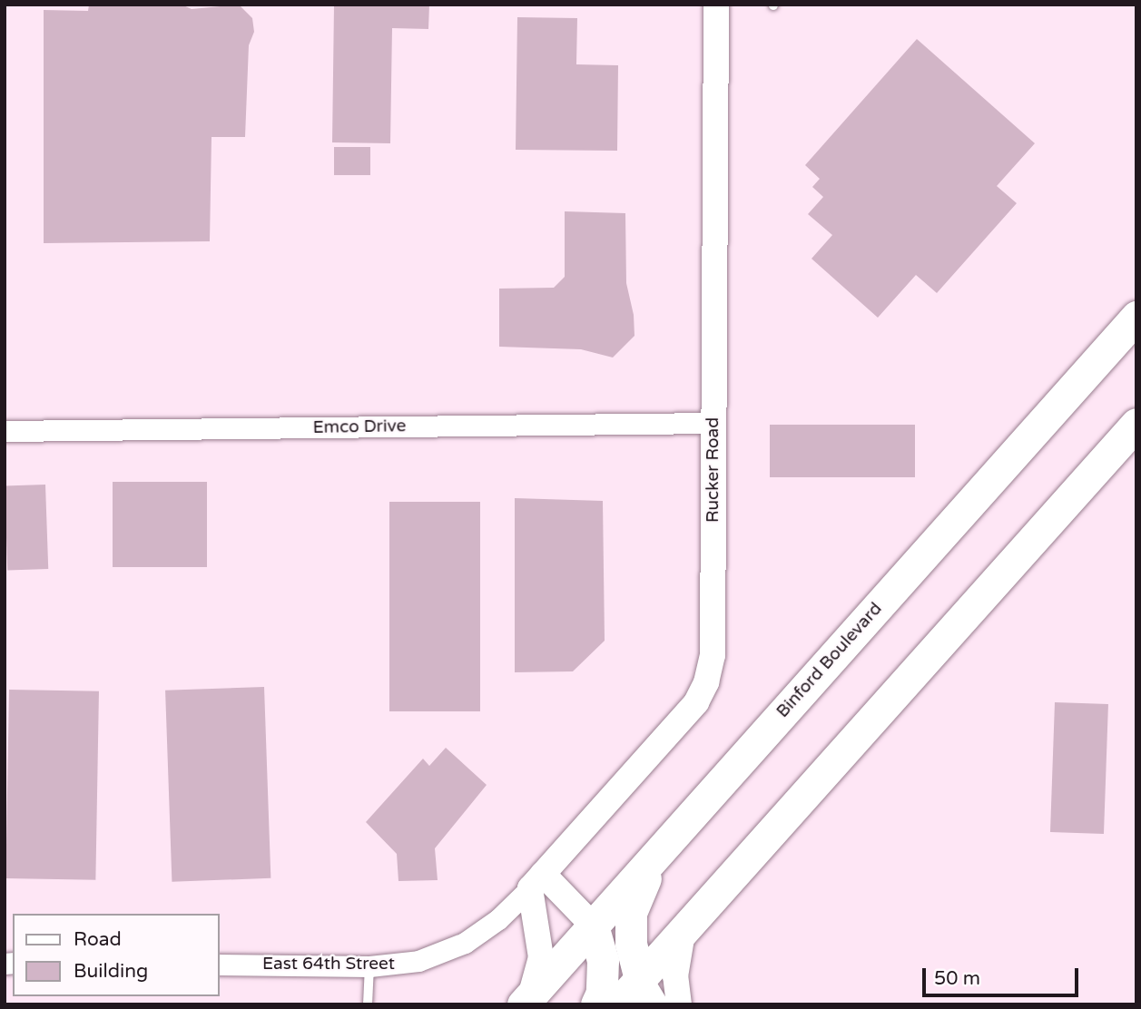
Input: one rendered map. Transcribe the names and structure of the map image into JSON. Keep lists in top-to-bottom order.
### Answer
{
  "streets": {
    "main road": ["Binford Boulevard"],
    "street": ["Emco Drive", "Rucker Road", "East 64th Street"]
  },
  "crossings": [
    ["Emco Drive", "Rucker Road"],
    ["Rucker Road", "East 64th Street"]
  ],
  "legend": ["Road", "Building"],
  "scale_bar": "50 m"
}
